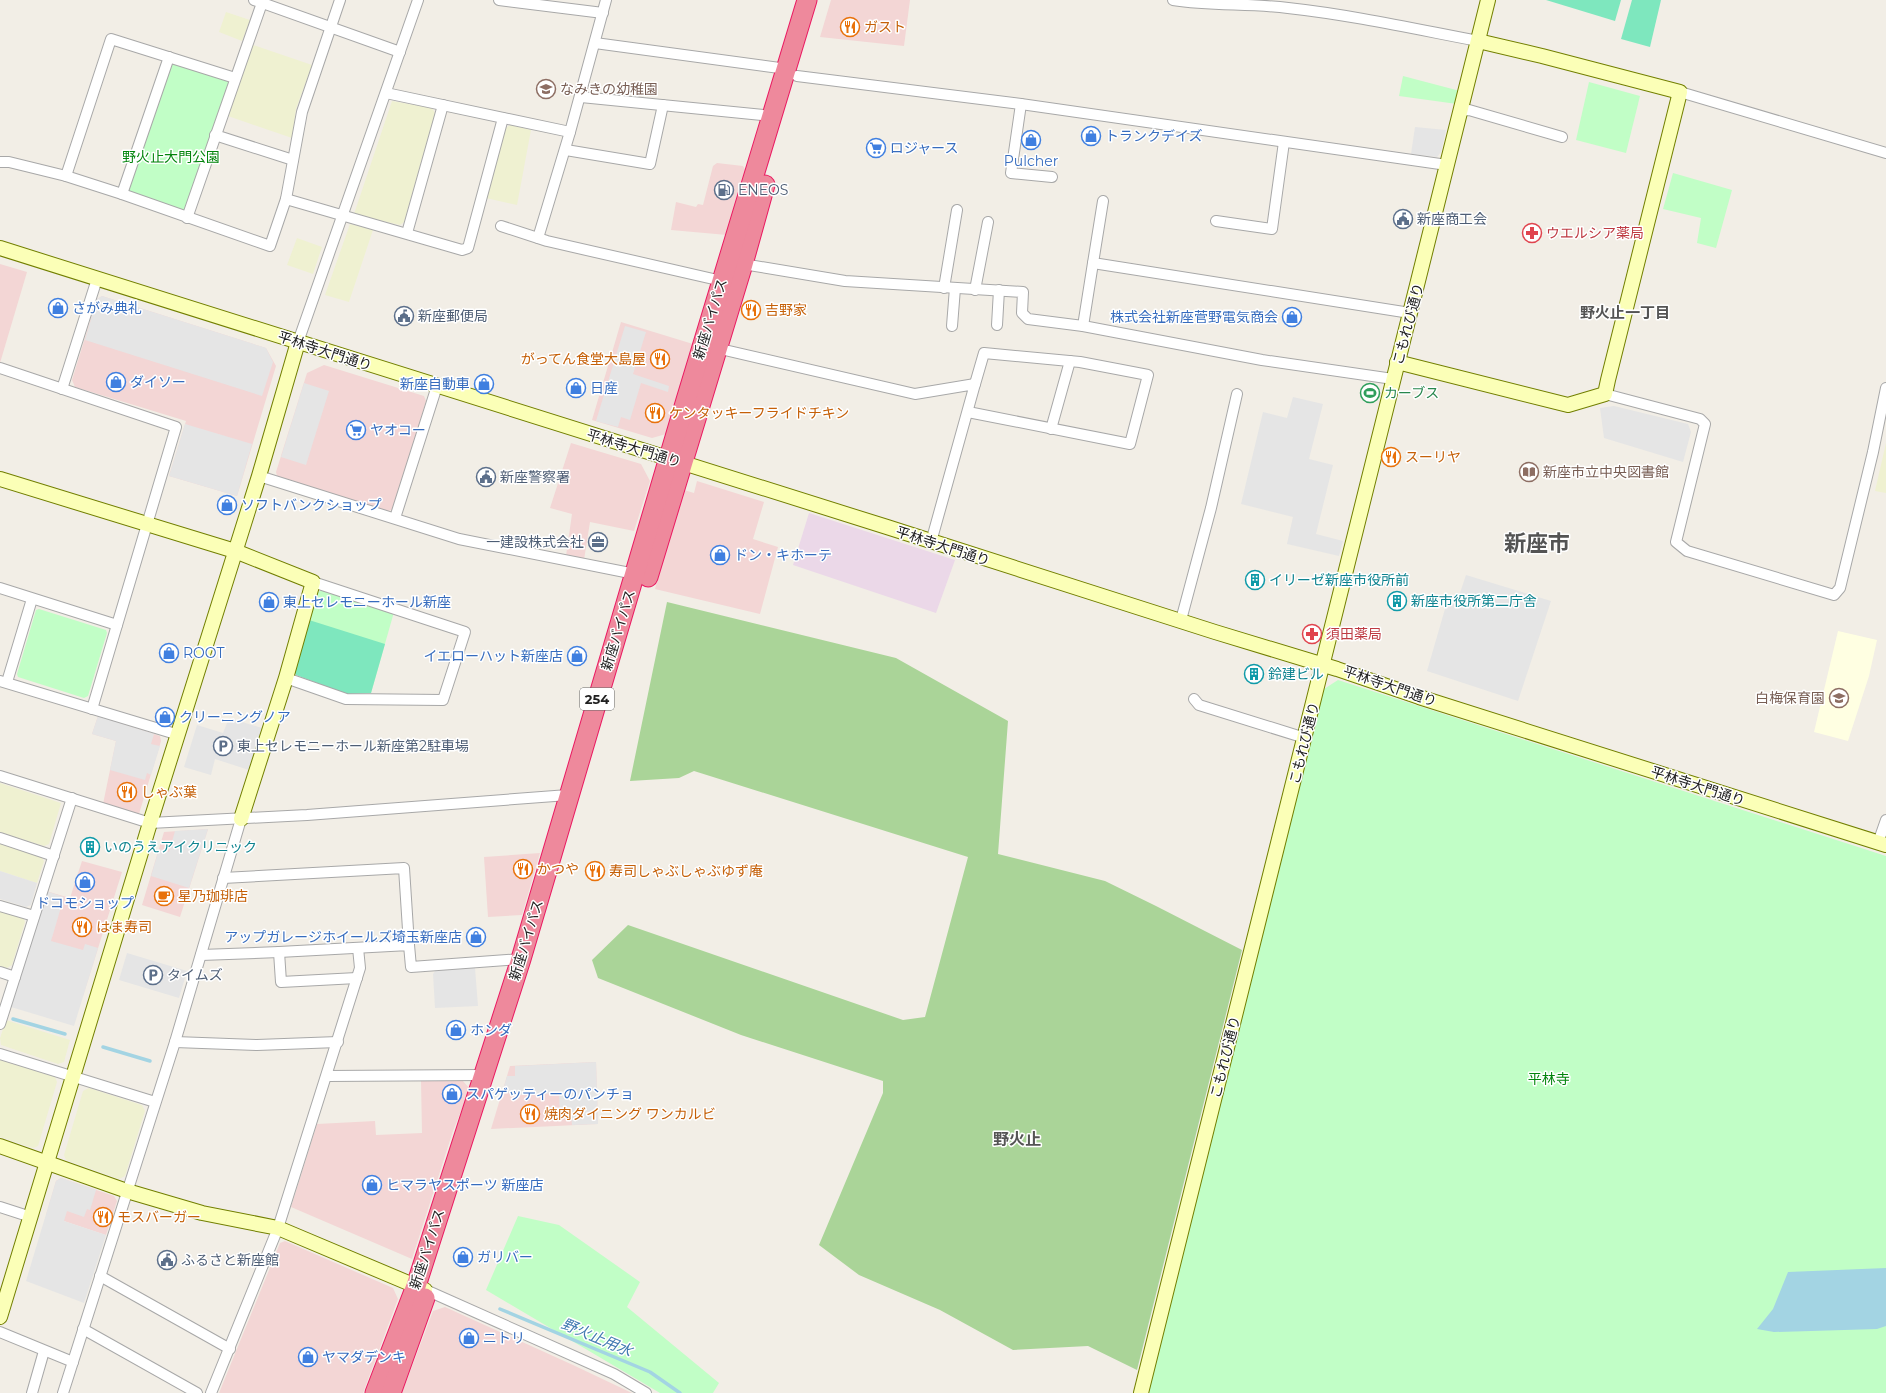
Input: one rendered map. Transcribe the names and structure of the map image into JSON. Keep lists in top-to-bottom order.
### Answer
{
  "streets": {
    "highway": ["新座バイパス", "254"],
    "street": ["こもれび通り", "平林寺大門通り"]
  },
  "crossings": [
    ["新座バイパス", "平林寺大門通り"],
    ["こもれび通り", "平林寺大門通り"]
  ],
  "districts": ["野火止一丁目", "新座市", "野火止"],
  "water": ["野火止用水"],
  "parks": ["野火止大門公園", "平林寺"],
  "places": {
    "restaurant": [
      "ガスト",
      "吉野家",
      "がってん食堂大島屋",
      "ケンタッキーフライドチキン",
      "スーリヤ",
      "しゃぶ葉",
      "かつや",
      "寿司しゃぶしゃぶゆず庵",
      "はま寿司",
      "焼肉ダイニング ワンカルビ",
      "モスバーガー"
    ],
    "school or university": ["なみきの幼稚園", "白梅保育園"],
    "shop": [
      "トランクデイズ",
      "Pulcher",
      "さがみ典礼",
      "株式会社新座菅野電気商会",
      "ダイソー",
      "新座自動車",
      "日産",
      "ソフトバンクショップ",
      "ドン・キホーテ",
      "東上セレモニーホール新座",
      "ROOT",
      "イエローハット新座店",
      "クリーニングノア",
      "ドコモショップ",
      "アップガレージホイールズ埼玉新座店",
      "ホンダ",
      "スパゲッティーのパンチョ",
      "ヒマラヤスポーツ 新座店",
      "ガリバー",
      "ニトリ",
      "ヤマダデンキ"
    ],
    "supermarket": ["ロジャース", "ヤオコー"],
    "fuel station": ["ENEOS"],
    "public building": [
      "新座商工会",
      "新座郵便局",
      "新座警察署",
      "ふるさと新座館"
    ],
    "pharmacy": ["ウエルシア薬局", "須田薬局"],
    "sports": ["カーブス"],
    "library": ["新座市立中央図書館"],
    "office": ["一建設株式会社"],
    "building": [
      "イリーゼ新座市役所前",
      "新座市役所第二庁舎",
      "鈴建ビル",
      "いのうえアイクリニック"
    ],
    "parking": ["東上セレモニーホール新座第2駐車場", "タイムズ"],
    "cafe": ["星乃珈琲店"]
  }
}
